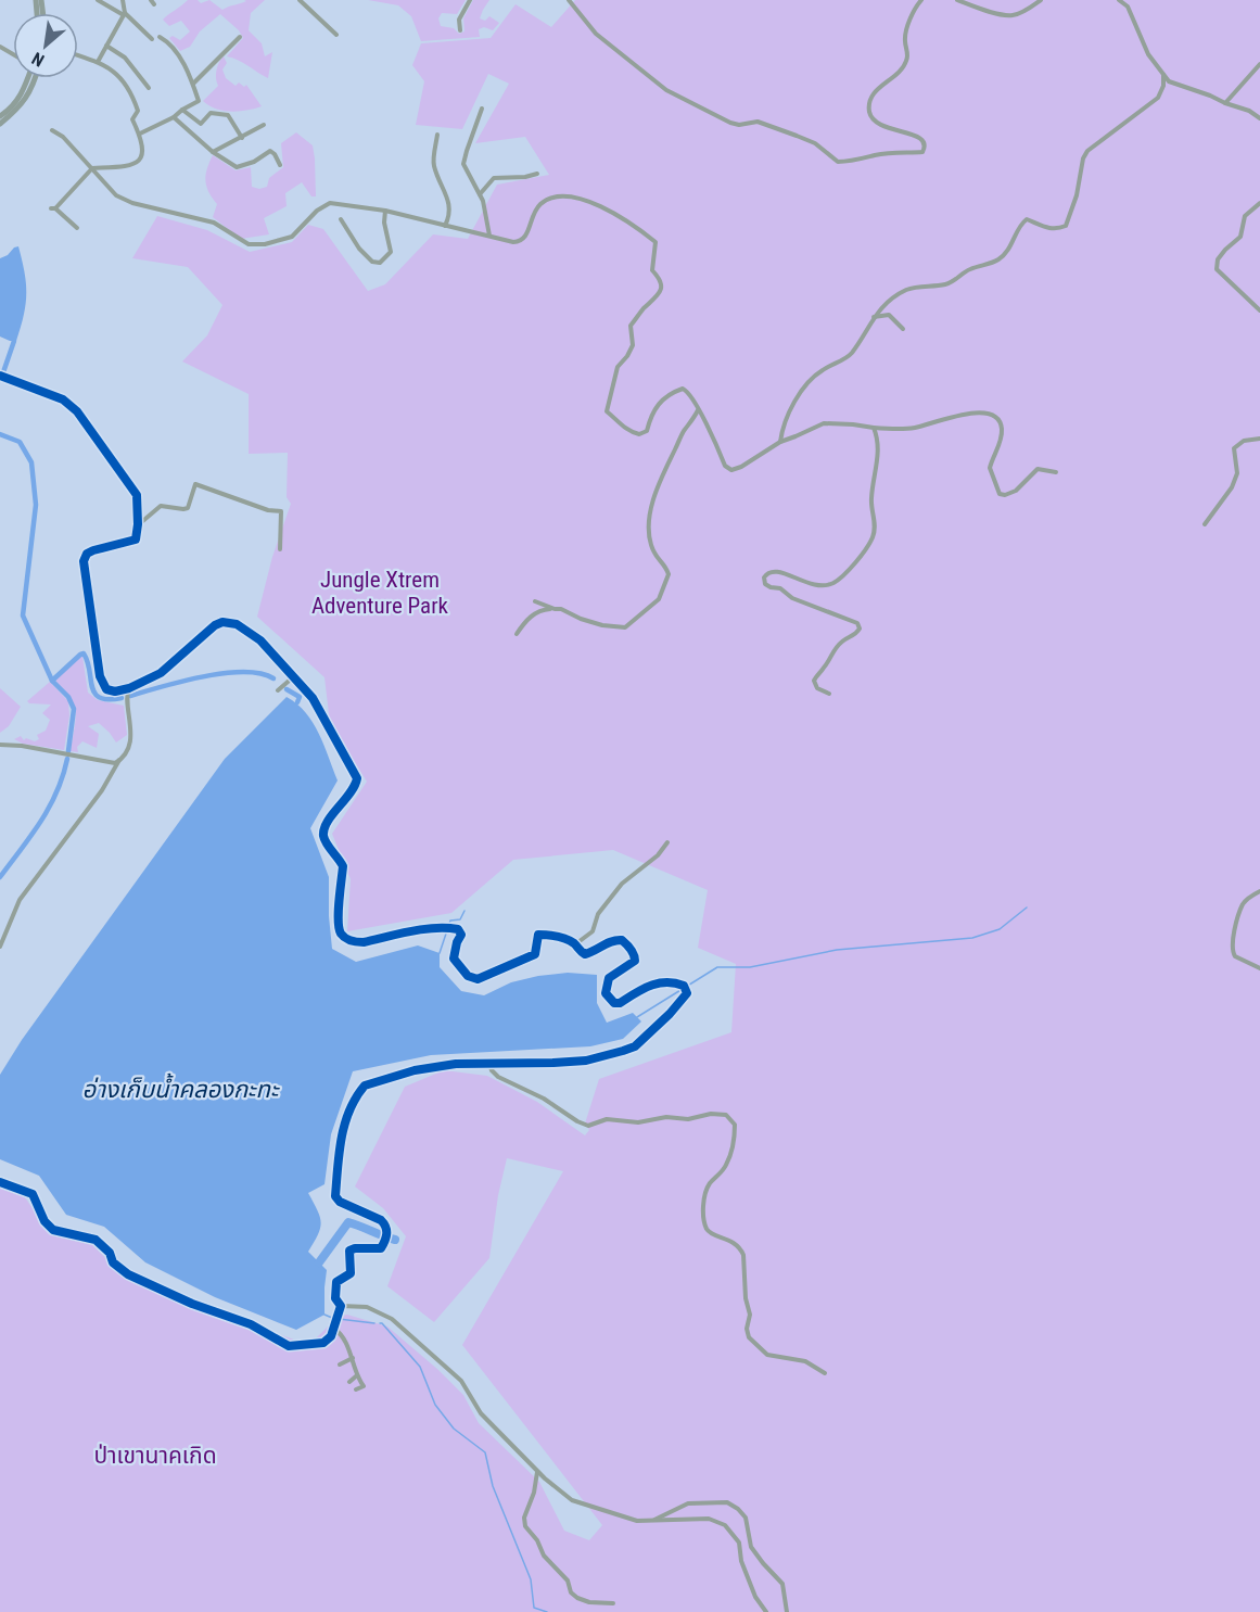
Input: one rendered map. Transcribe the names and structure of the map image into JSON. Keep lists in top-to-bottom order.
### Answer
{
  "water": ["อ่างเก็บน้ำคลองกะทะ"],
  "parks": ["Jungle Xtrem Adventure Park", "ป่าเขานาคเกิด"],
  "north": "bottom left"
}
